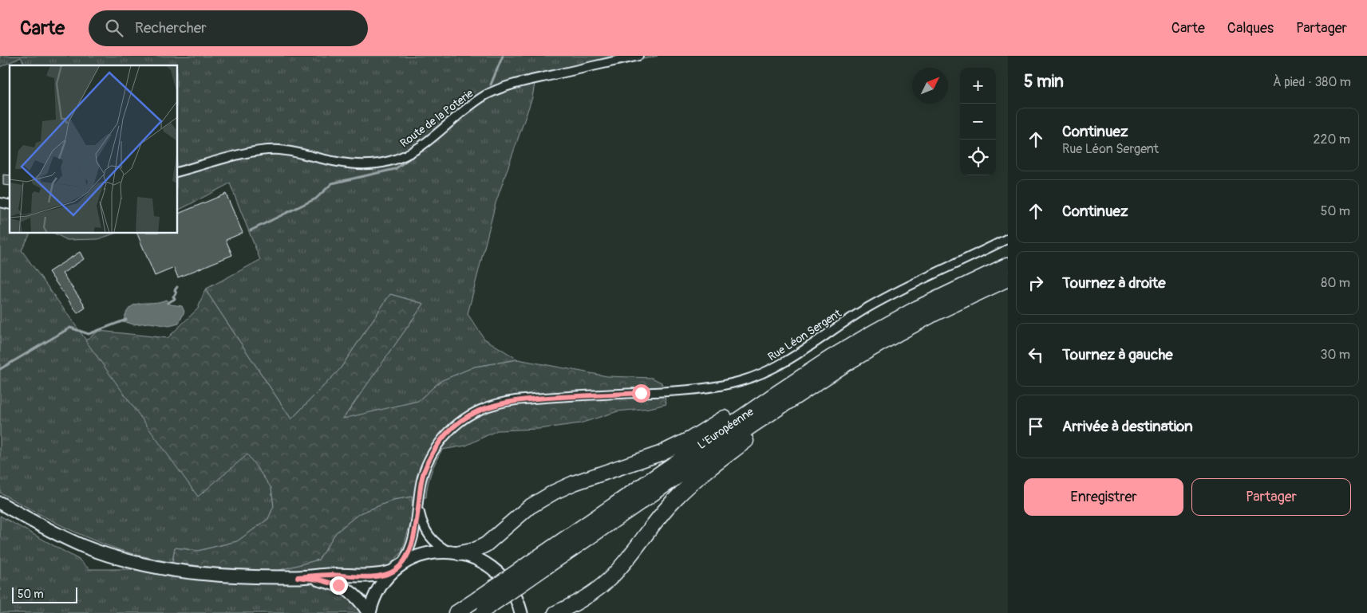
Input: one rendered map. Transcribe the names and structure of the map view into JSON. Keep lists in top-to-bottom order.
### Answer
{
  "streets": {
    "highway": ["L'Européenne"],
    "street": ["Route de la Poterie", "Rue Léon Sergent"]
  },
  "scale_bar": "50 m",
  "north": "top right",
  "page": {
    "header": "Carte",
    "search": "Rechercher",
    "nav": ["Carte", "Calques", "Partager"],
    "heading": ["5 min", "À pied · 380 m"],
    "map_buttons": ["+", "−"],
    "list": [
      ["Continuez", "Rue Léon Sergent", "220 m"],
      ["Continuez", "50 m"],
      ["Tournez à droite", "80 m"],
      ["Tournez à gauche", "30 m"],
      "Arrivée à destination"
    ],
    "buttons": ["Enregistrer", "Partager"],
    "scale": "50 m"
  }
}
